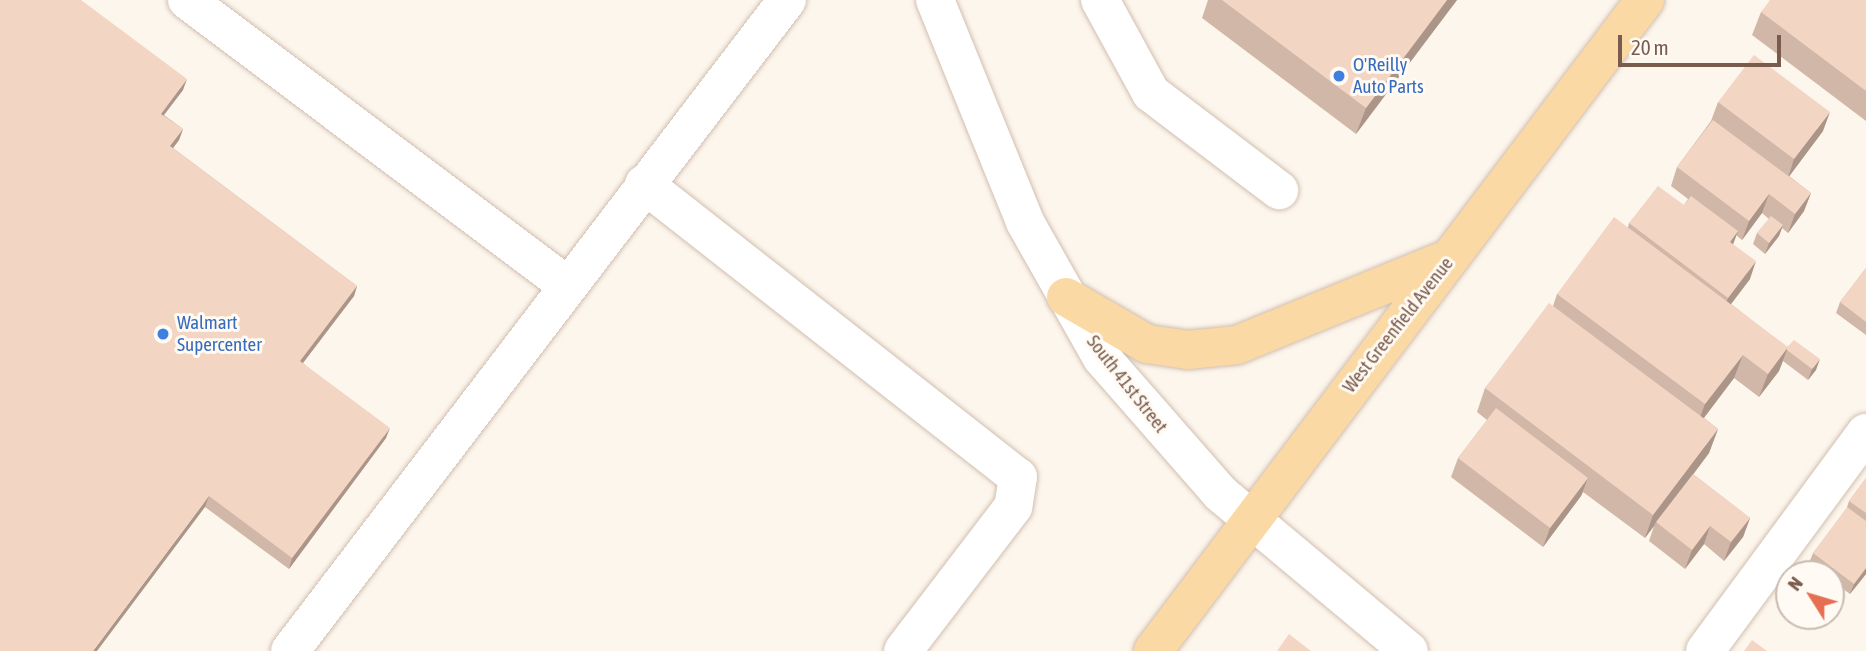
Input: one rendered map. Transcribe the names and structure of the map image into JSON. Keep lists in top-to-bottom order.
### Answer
{
  "streets": {
    "main road": ["West Greenfield Avenue"],
    "street": ["South 41st Street"]
  },
  "crossings": [
    ["West Greenfield Avenue", "South 41st Street"]
  ],
  "places": ["O'Reilly Auto Parts", "Walmart Supercenter"],
  "scale_bar": "20 m",
  "north": "top left"
}
